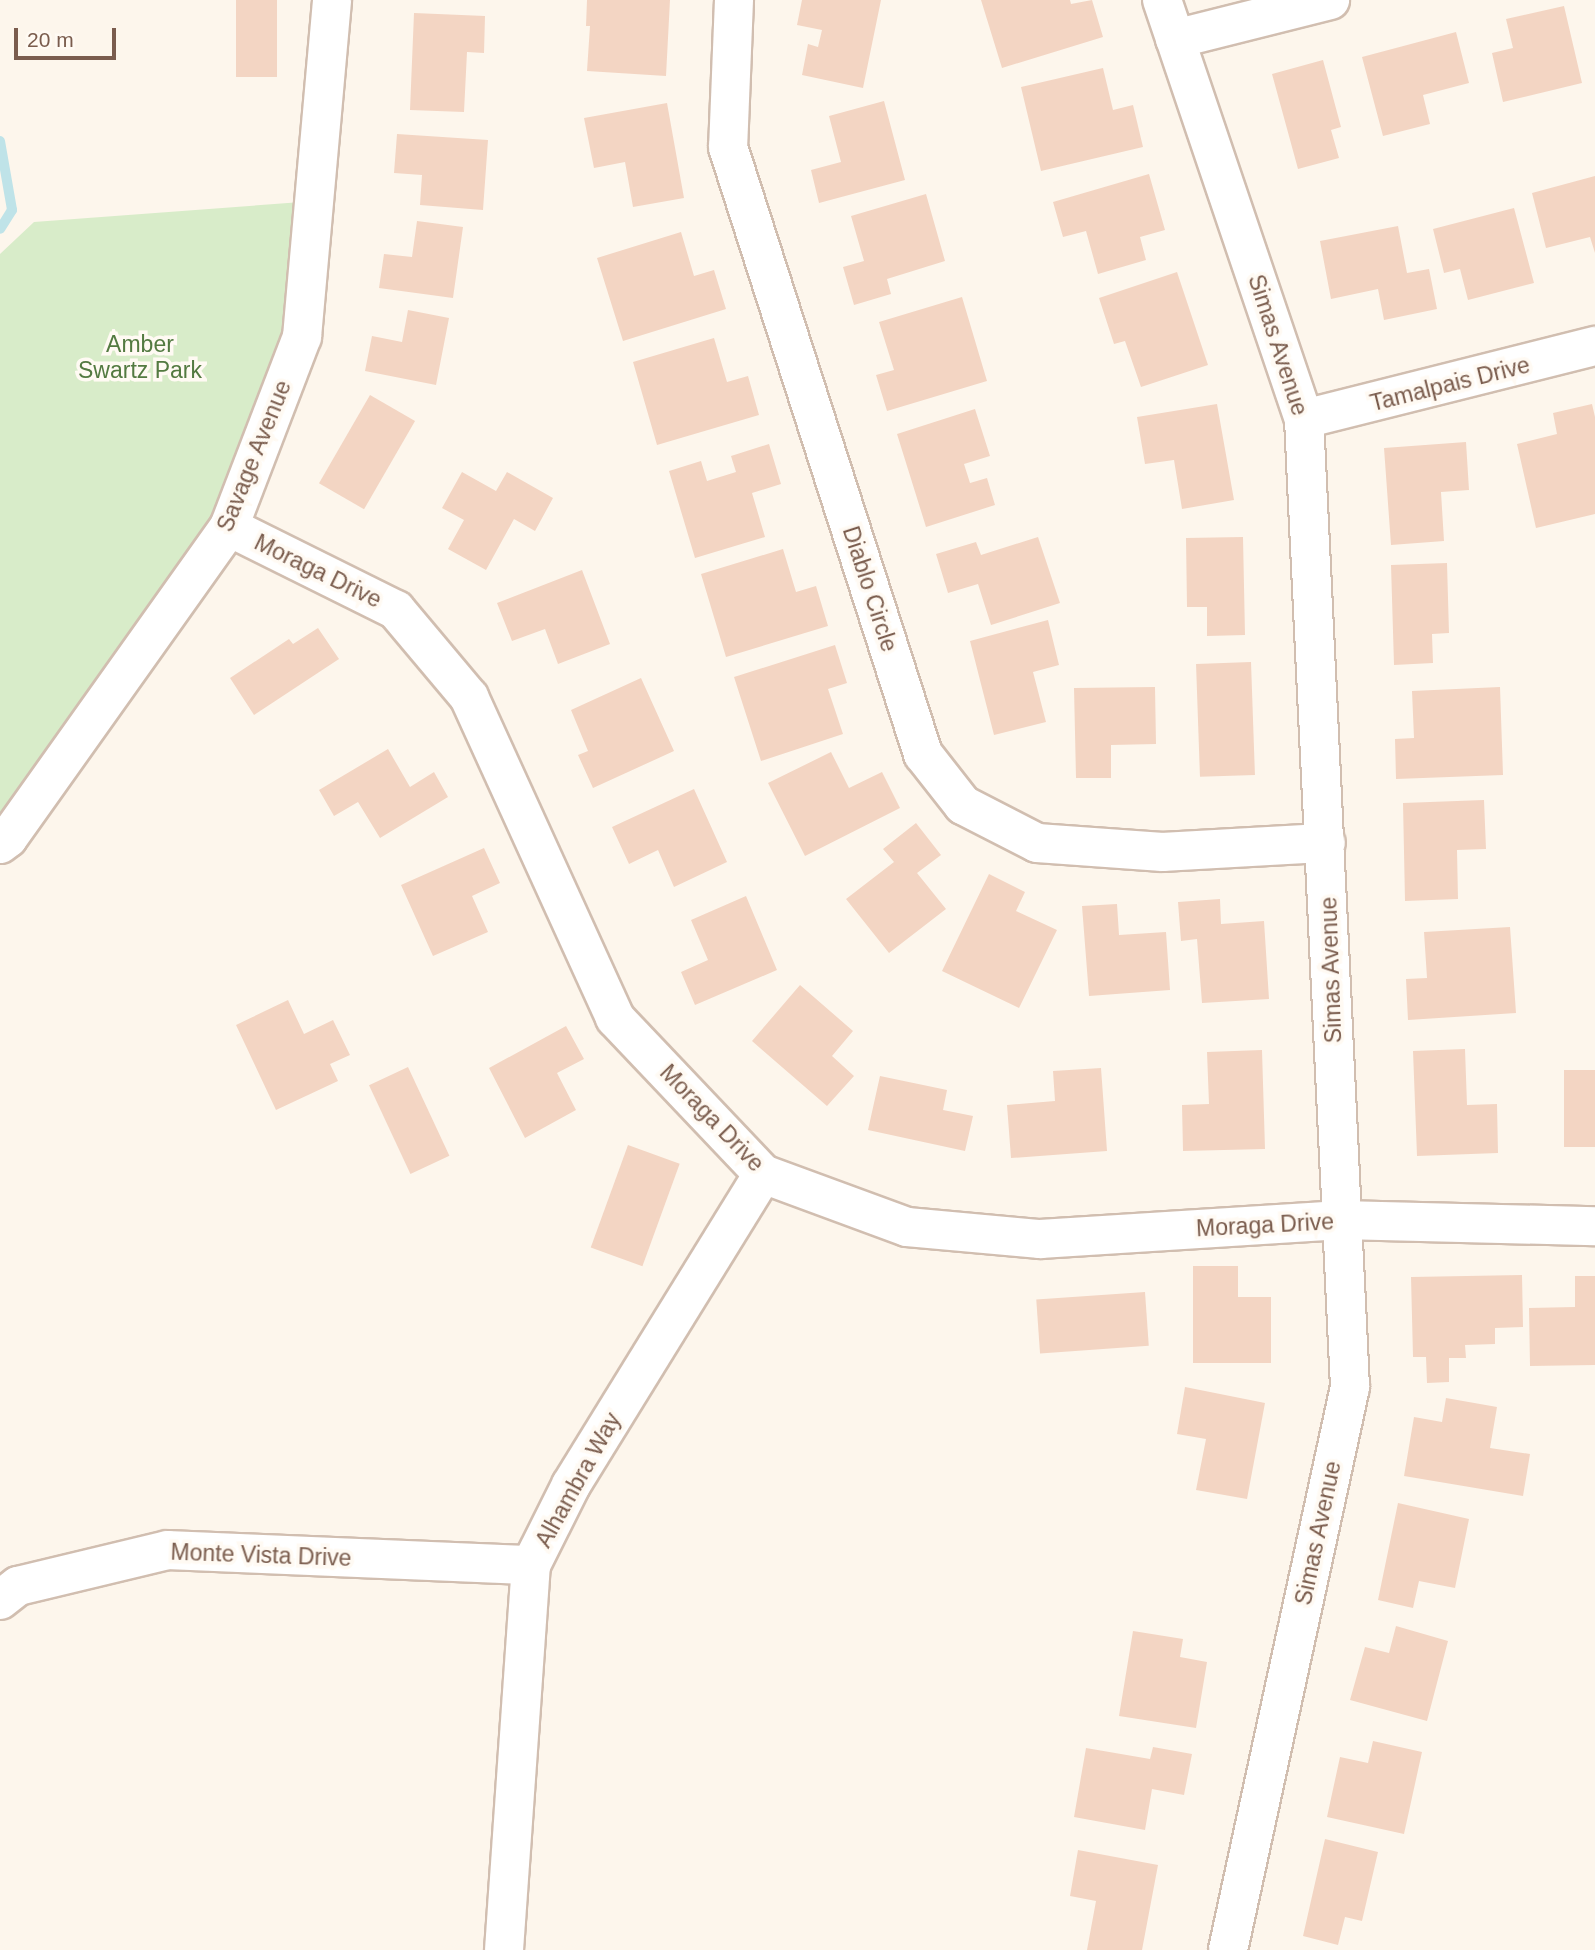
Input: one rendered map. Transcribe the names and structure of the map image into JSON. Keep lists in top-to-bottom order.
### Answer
{
  "streets": {
    "street": [
      "Simas Avenue",
      "Tamalpais Drive",
      "Savage Avenue",
      "Moraga Drive",
      "Diablo Circle",
      "Alhambra Way",
      "Monte Vista Drive"
    ]
  },
  "crossings": [
    ["Simas Avenue", "Tamalpais Drive"],
    ["Simas Avenue", "Moraga Drive"],
    ["Simas Avenue", "Diablo Circle"],
    ["Savage Avenue", "Moraga Drive"],
    ["Moraga Drive", "Alhambra Way"],
    ["Alhambra Way", "Monte Vista Drive"]
  ],
  "parks": ["Amber Swartz Park"],
  "scale_bar": "20 m"
}
